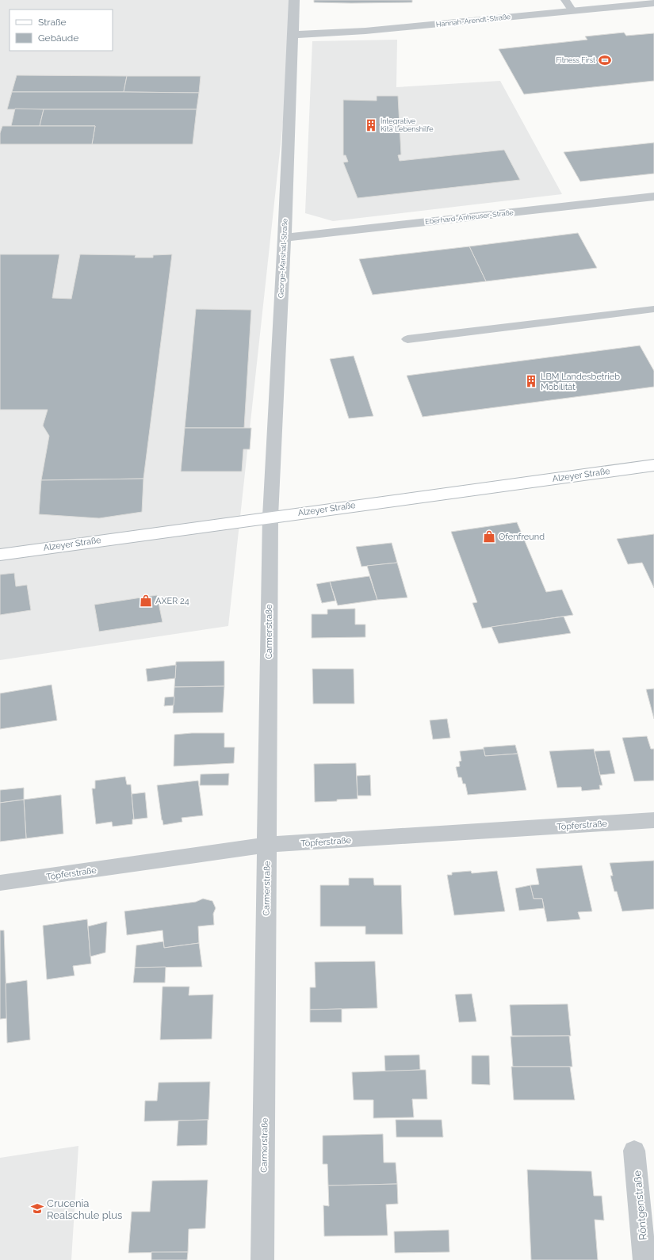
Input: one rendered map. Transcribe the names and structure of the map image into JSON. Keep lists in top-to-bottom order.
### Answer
{
  "streets": {
    "main road": ["Alzeyer Straße"],
    "street": [
      "Hannah-Arendt-Straße",
      "Eberhard-Anheuser-Straße",
      "George-Marshall-Straße",
      "Carmerstraße",
      "Töpferstraße",
      "Röntgenstraße"
    ]
  },
  "crossings": [
    ["Hannah-Arendt-Straße", "George-Marshall-Straße"],
    ["Eberhard-Anheuser-Straße", "George-Marshall-Straße"],
    ["George-Marshall-Straße", "Alzeyer Straße"],
    ["George-Marshall-Straße", "Carmerstraße"],
    ["Alzeyer Straße", "Carmerstraße"],
    ["Carmerstraße", "Töpferstraße"]
  ],
  "places": {
    "sports": ["Fitness First"],
    "building": ["Integrative Kita Lebenshilfe", "LBM Landesbetrieb Mobilität"],
    "shop": ["Ofenfreund", "AXER 24"],
    "school or university": ["Crucenia Realschule plus"]
  },
  "legend": ["Straße", "Gebäude"]
}
